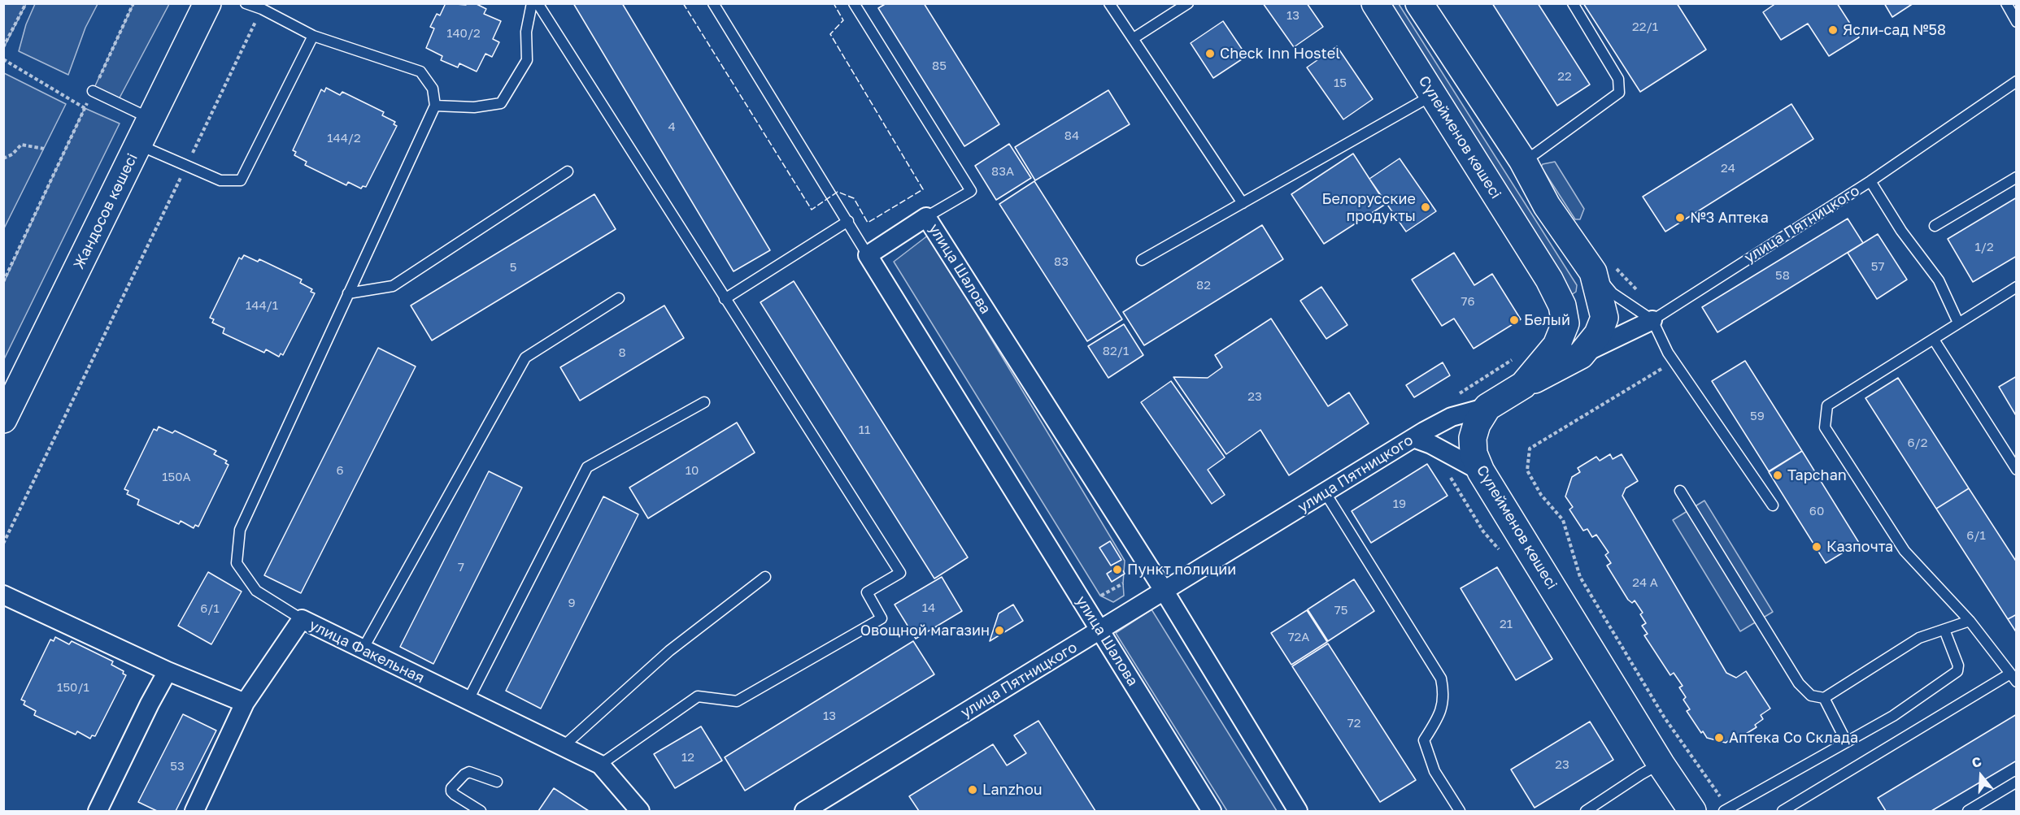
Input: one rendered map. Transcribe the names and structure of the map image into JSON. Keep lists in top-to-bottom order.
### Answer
{
  "streets": {
    "street": [
      "Сүлейменов көшесі",
      "Жандосов көшесі",
      "улица Пятницкого",
      "улица Шалова",
      "улица Факельная"
    ]
  },
  "crossings": [
    ["Сүлейменов көшесі", "улица Пятницкого"],
    ["улица Пятницкого", "улица Шалова"]
  ],
  "places": [
    "Ясли-сад №58",
    "Check Inn Hostel",
    "Белорусские продукты",
    "№3 Аптека",
    "Белый",
    "Tapchan",
    "Казпочта",
    "Пункт полиции",
    "Овощной магазин",
    "Аптека Со Склада",
    "Lanzhou"
  ],
  "house_numbers": [
    "13",
    "22/1",
    "140/2",
    "85",
    "22",
    "15",
    "4",
    "84",
    "144/2",
    "24",
    "83А",
    "1/2",
    "83",
    "57",
    "5",
    "58",
    "82",
    "76",
    "144/1",
    "82/1",
    "8",
    "23",
    "59",
    "11",
    "6/2",
    "6",
    "10",
    "150A",
    "19",
    "60",
    "6/1",
    "7",
    "24 А",
    "9",
    "14",
    "6/1",
    "75",
    "21",
    "72А",
    "150/1",
    "13",
    "72",
    "12",
    "23",
    "53"
  ],
  "north": "top"
}
